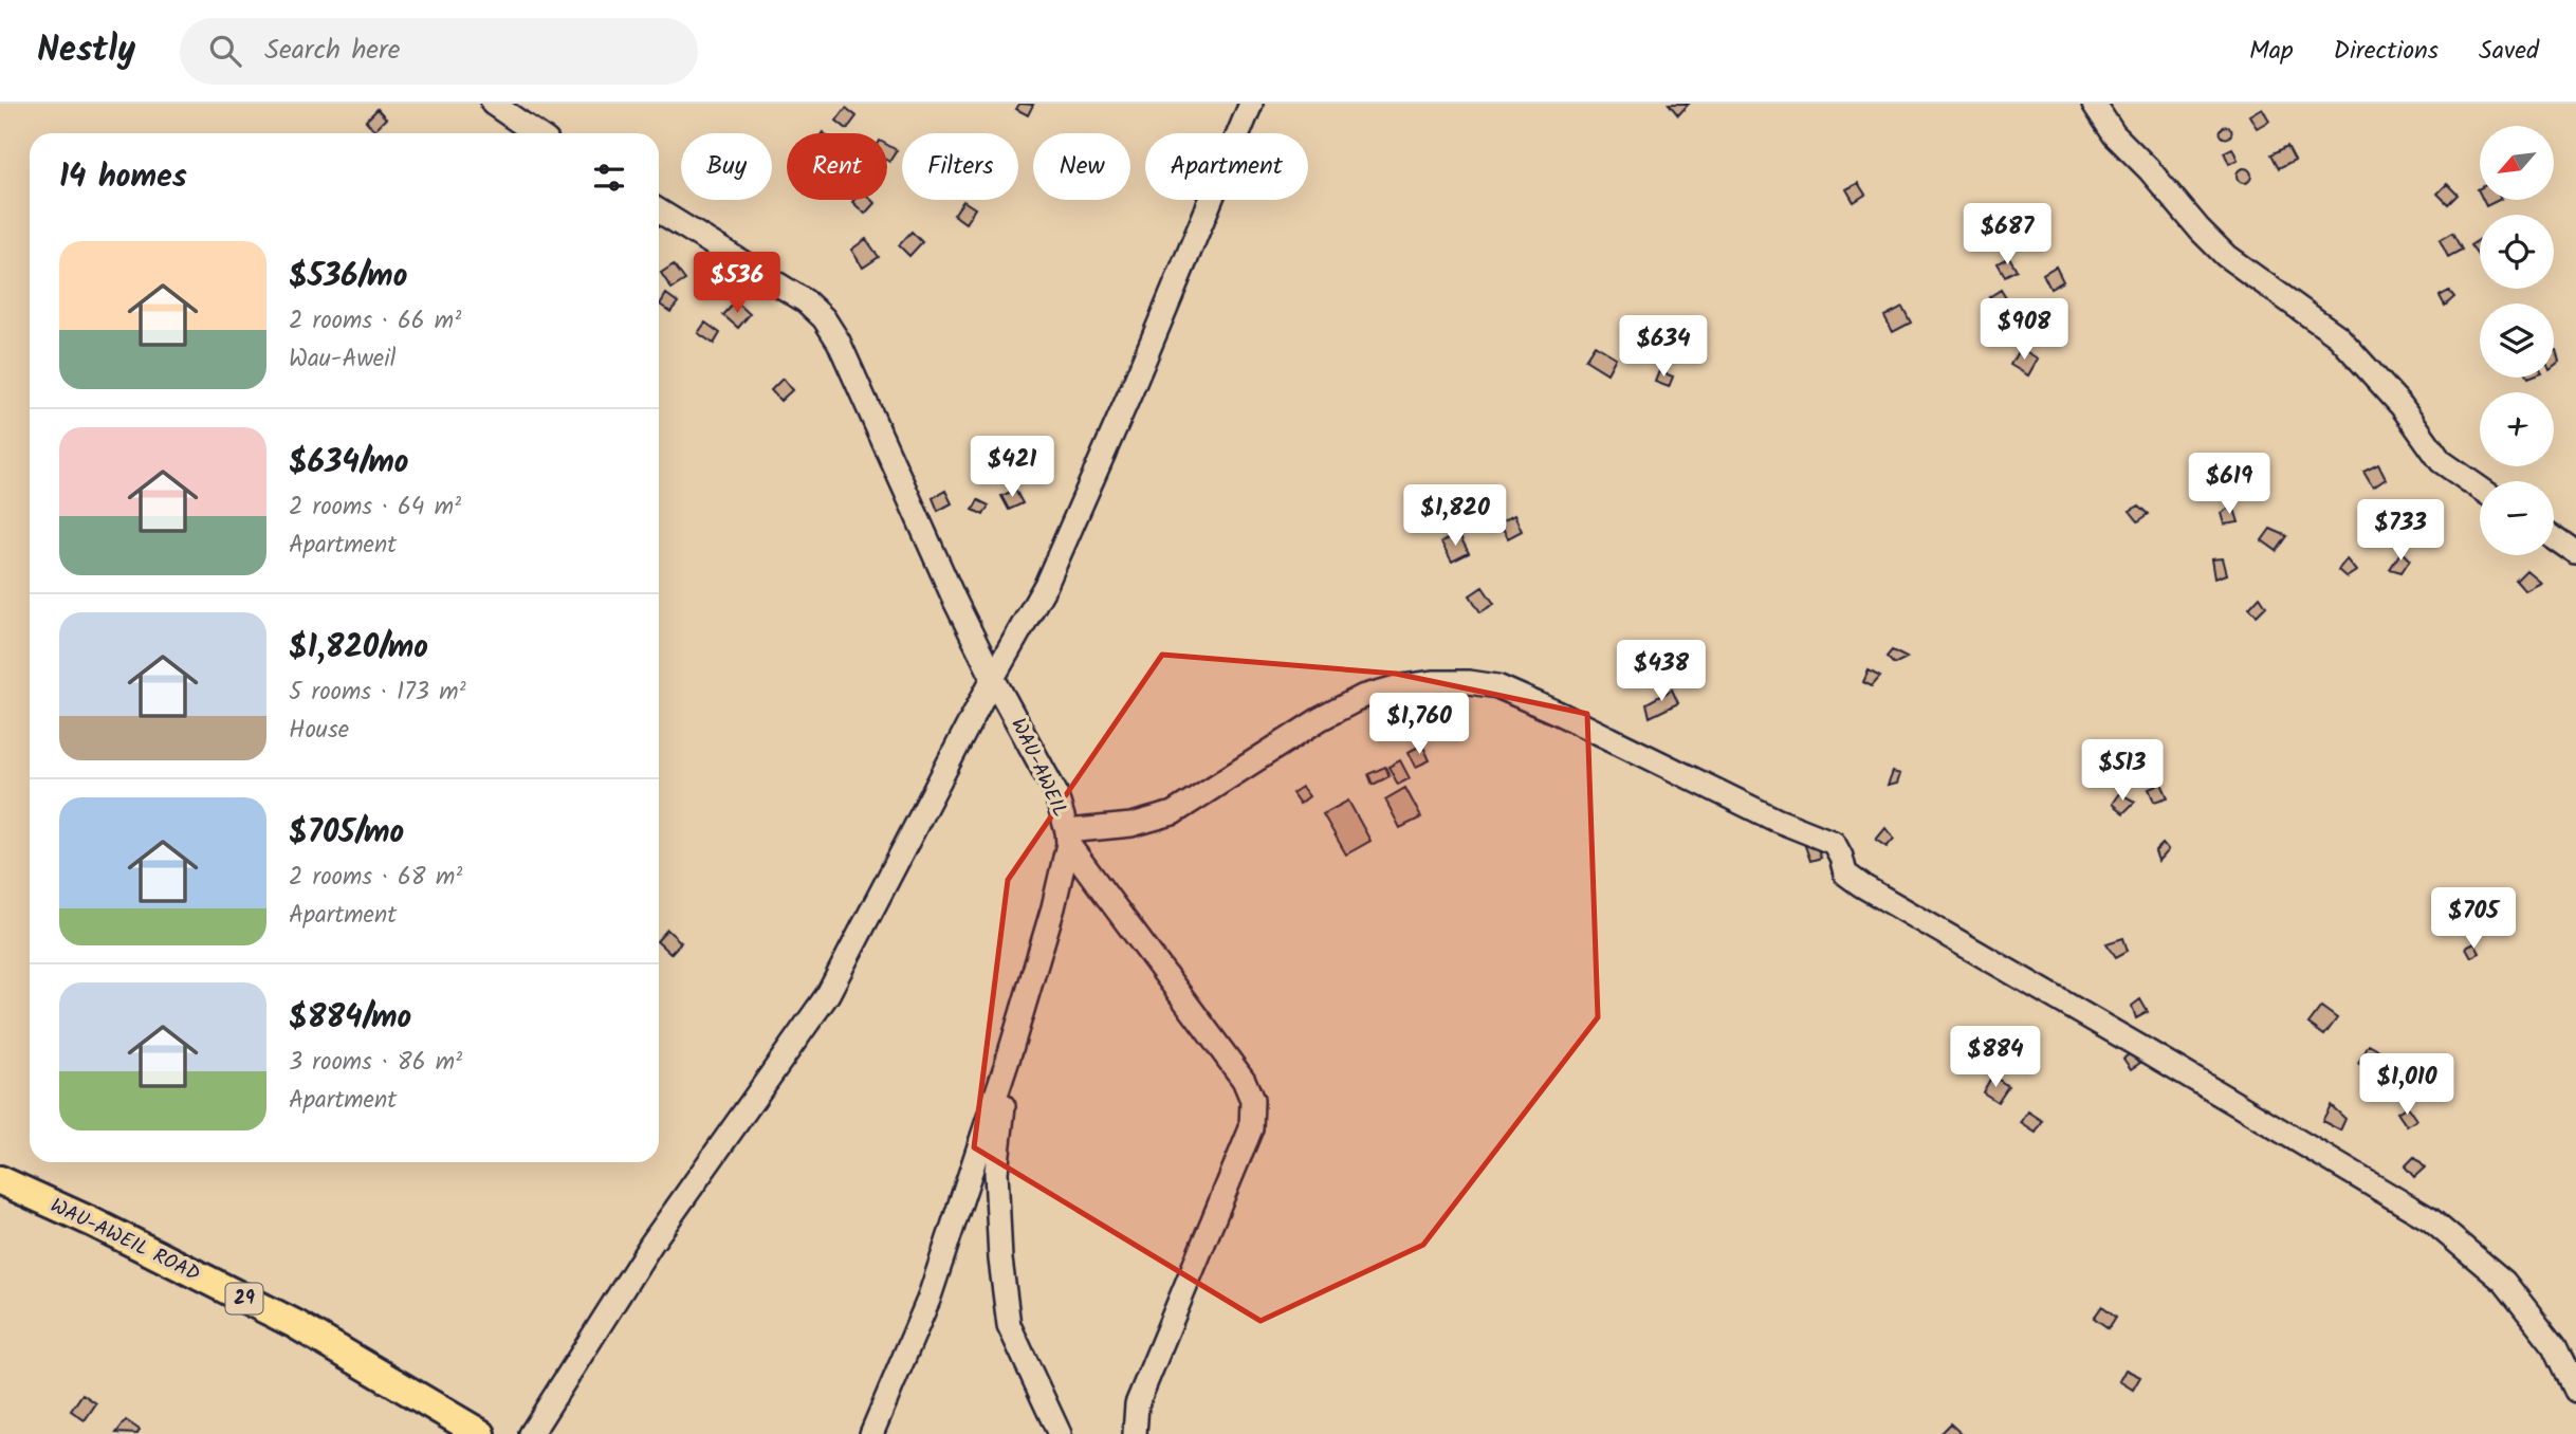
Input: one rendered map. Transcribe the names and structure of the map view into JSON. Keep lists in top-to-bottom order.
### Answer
{
  "streets": {
    "main road": ["WAU-AWEIL ROAD", "29"],
    "street": ["WAU-AWEIL"]
  },
  "north": "bottom left",
  "page": {
    "header": "Nestly",
    "search": "Search here",
    "nav": ["Map", "Directions", "Saved"],
    "map_buttons": ["+", "−"],
    "chip": [
      "Buy",
      "Rent",
      "Filters",
      "New",
      "Apartment"
    ],
    "heading": "14 homes",
    "price": [
      "$687",
      "$536",
      "$908",
      "$634",
      "$421",
      "$619",
      "$1,820",
      "$733",
      "$438",
      "$1,760",
      "$513",
      "$705",
      "$884",
      "$1,010"
    ],
    "list": [
      {
        "name": "$536/mo",
        "note": "2 rooms · 66 m² · Wau-Aweil"
      },
      {
        "name": "$634/mo",
        "note": "2 rooms · 64 m² · Apartment"
      },
      {
        "name": "$1,820/mo",
        "note": "5 rooms · 173 m² · House"
      },
      {
        "name": "$705/mo",
        "note": "2 rooms · 68 m² · Apartment"
      },
      {
        "name": "$884/mo",
        "note": "3 rooms · 86 m² · Apartment"
      }
    ]
  }
}
